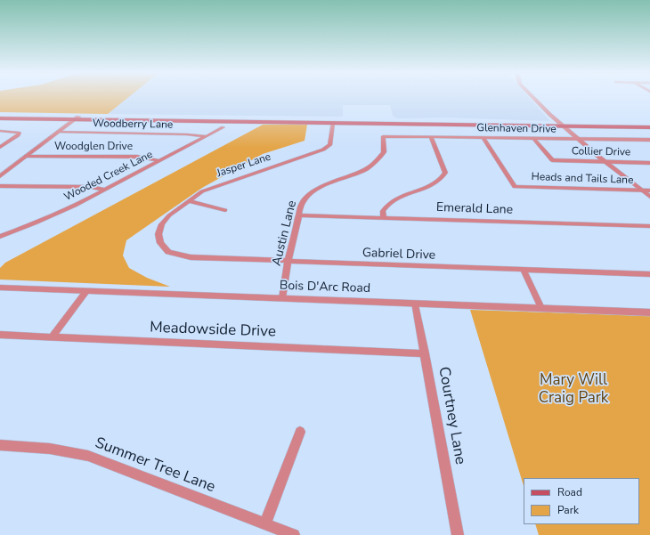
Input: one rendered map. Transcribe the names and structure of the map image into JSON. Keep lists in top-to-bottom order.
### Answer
{
  "streets": {
    "street": [
      "Woodberry Lane",
      "Glenhaven Drive",
      "Woodglen Drive",
      "Collier Drive",
      "Jasper Lane",
      "Wooded Creek Lane",
      "Heads and Tails Lane",
      "Emerald Lane",
      "Austin Lane",
      "Gabriel Drive",
      "Bois D'Arc Road",
      "Meadowside Drive",
      "Courtney Lane",
      "Summer Tree Lane"
    ]
  },
  "crossings": [
    ["Woodberry Lane", "Wooded Creek Lane"],
    ["Glenhaven Drive", "Collier Drive"],
    ["Glenhaven Drive", "Heads and Tails Lane"],
    ["Glenhaven Drive", "Austin Lane"],
    ["Woodglen Drive", "Wooded Creek Lane"],
    ["Jasper Lane", "Gabriel Drive"],
    ["Emerald Lane", "Austin Lane"],
    ["Austin Lane", "Gabriel Drive"],
    ["Austin Lane", "Bois D'Arc Road"],
    ["Bois D'Arc Road", "Courtney Lane"],
    ["Meadowside Drive", "Courtney Lane"]
  ],
  "parks": ["Mary Will Craig Park"],
  "legend": ["Road", "Park"]
}
